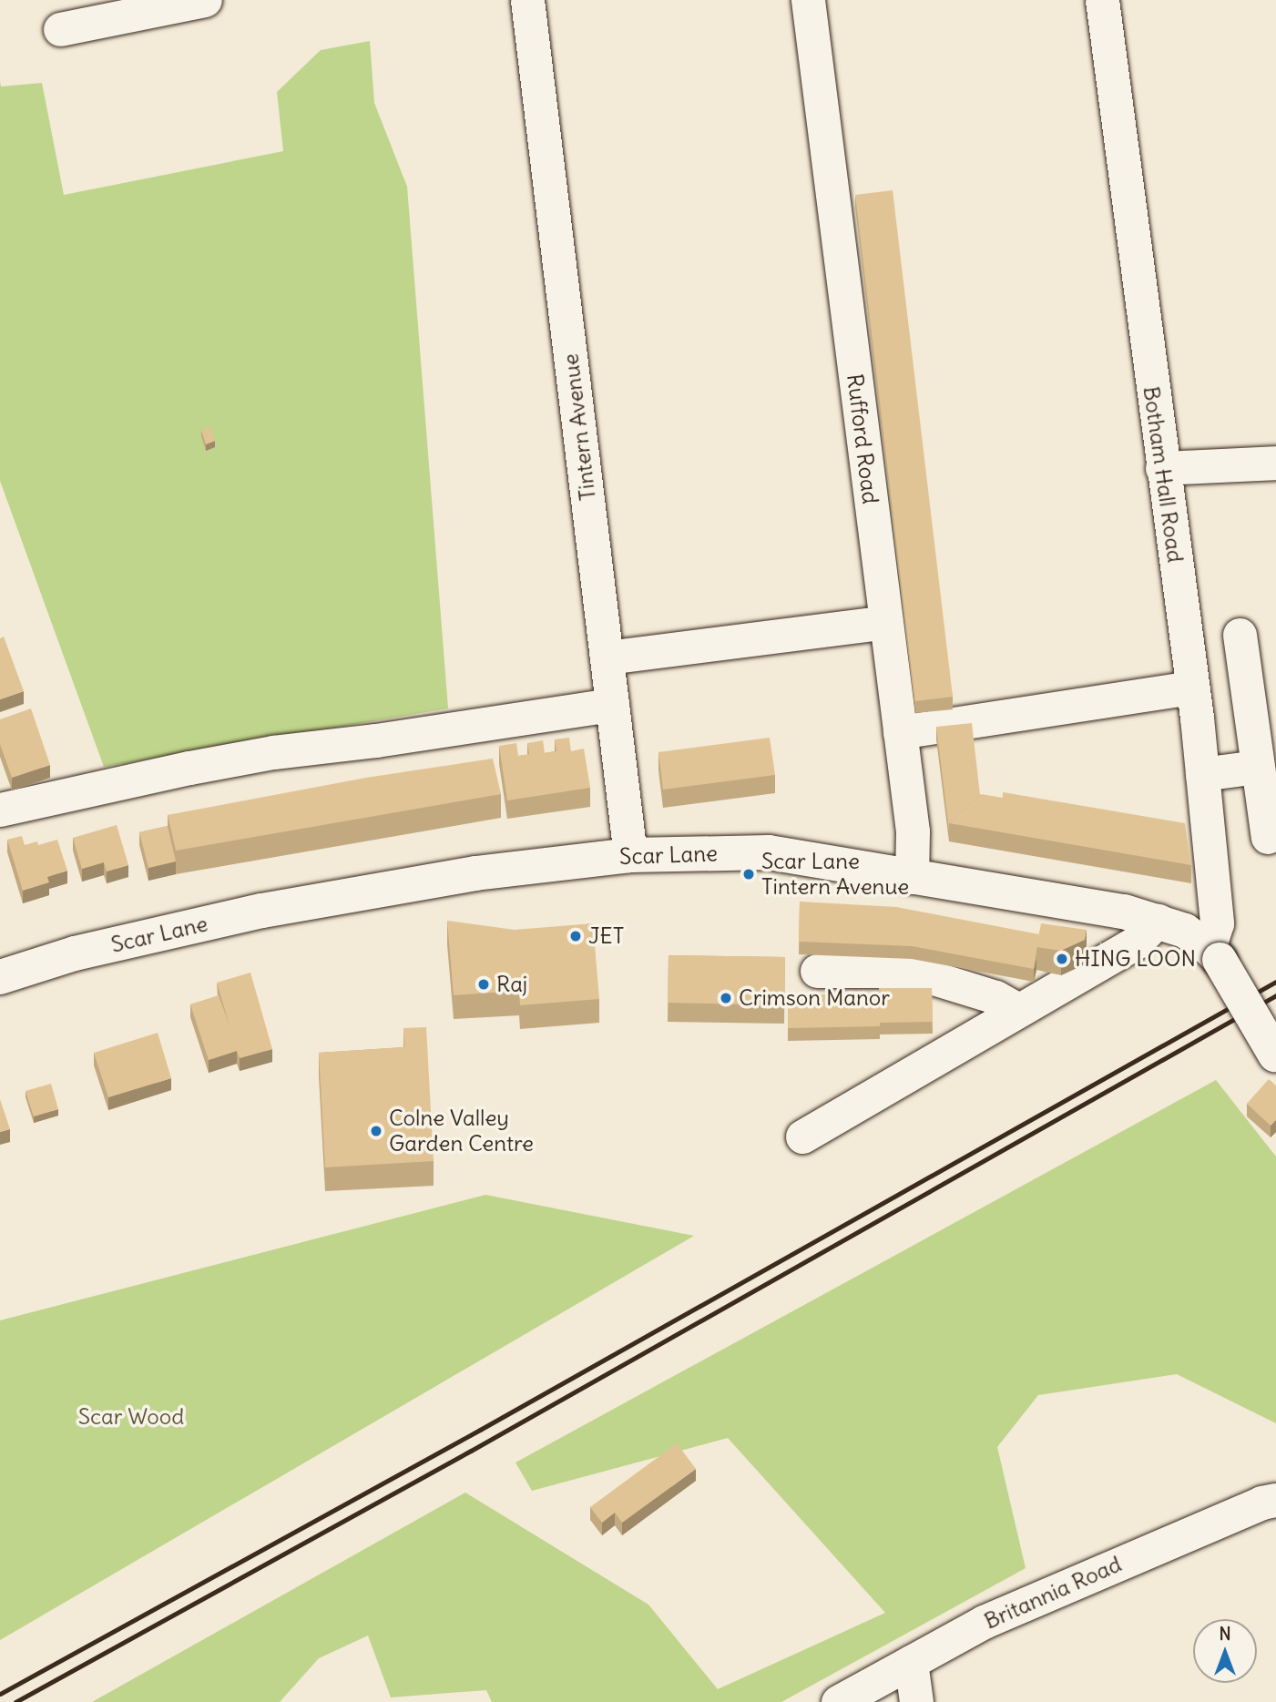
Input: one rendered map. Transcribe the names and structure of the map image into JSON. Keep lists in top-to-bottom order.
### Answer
{
  "streets": {
    "main road": ["Scar Lane"],
    "street": [
      "Tintern Avenue",
      "Rufford Road",
      "Botham Hall Road",
      "Britannia Road"
    ]
  },
  "crossings": [
    ["Tintern Avenue", "Scar Lane"],
    ["Rufford Road", "Scar Lane"],
    ["Botham Hall Road", "Scar Lane"]
  ],
  "parks": ["Scar Wood"],
  "places": [
    "Scar Lane Tintern Avenue",
    "JET",
    "HING LOON",
    "Raj",
    "Crimson Manor",
    "Colne Valley Garden Centre"
  ],
  "north": "top"
}
